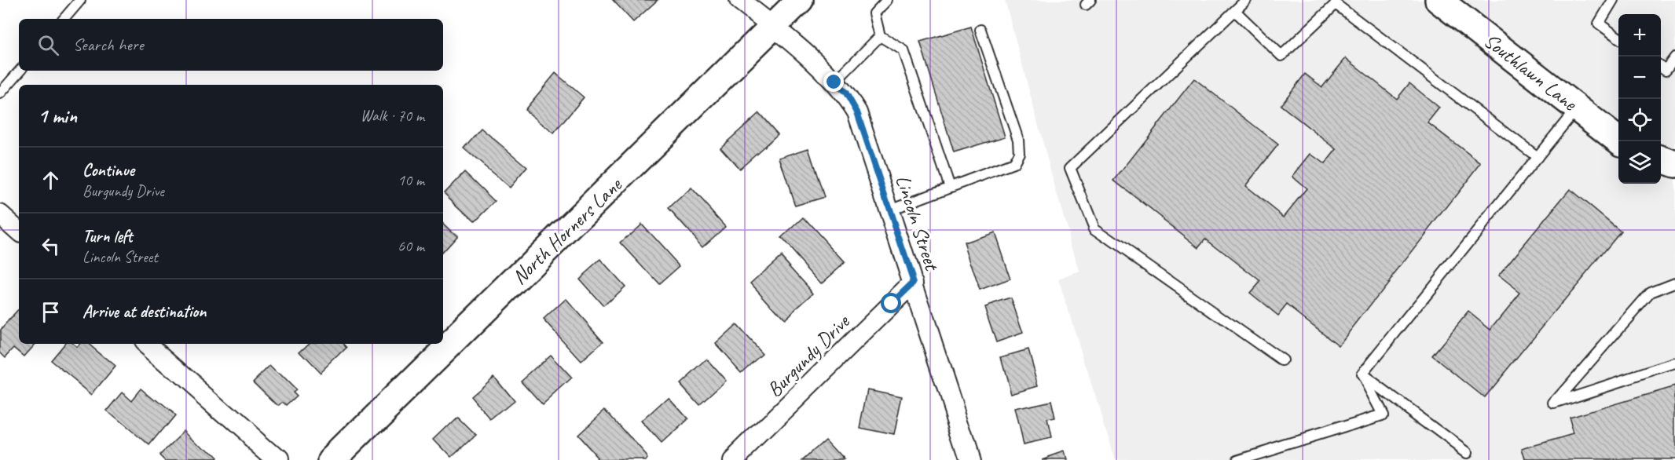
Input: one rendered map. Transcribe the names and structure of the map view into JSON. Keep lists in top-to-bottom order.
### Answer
{
  "streets": {
    "street": [
      "Southlawn Lane",
      "Lincoln Street",
      "North Horners Lane",
      "Burgundy Drive"
    ]
  },
  "crossings": [
    ["Lincoln Street", "North Horners Lane"],
    ["Lincoln Street", "Burgundy Drive"]
  ],
  "page": {
    "map_buttons": ["+", "−"],
    "search": "Search here",
    "heading": ["1 min", "Walk · 70 m"],
    "list": [
      ["Continue", "Burgundy Drive", "10 m"],
      ["Turn left", "Lincoln Street", "60 m"],
      "Arrive at destination"
    ]
  }
}
